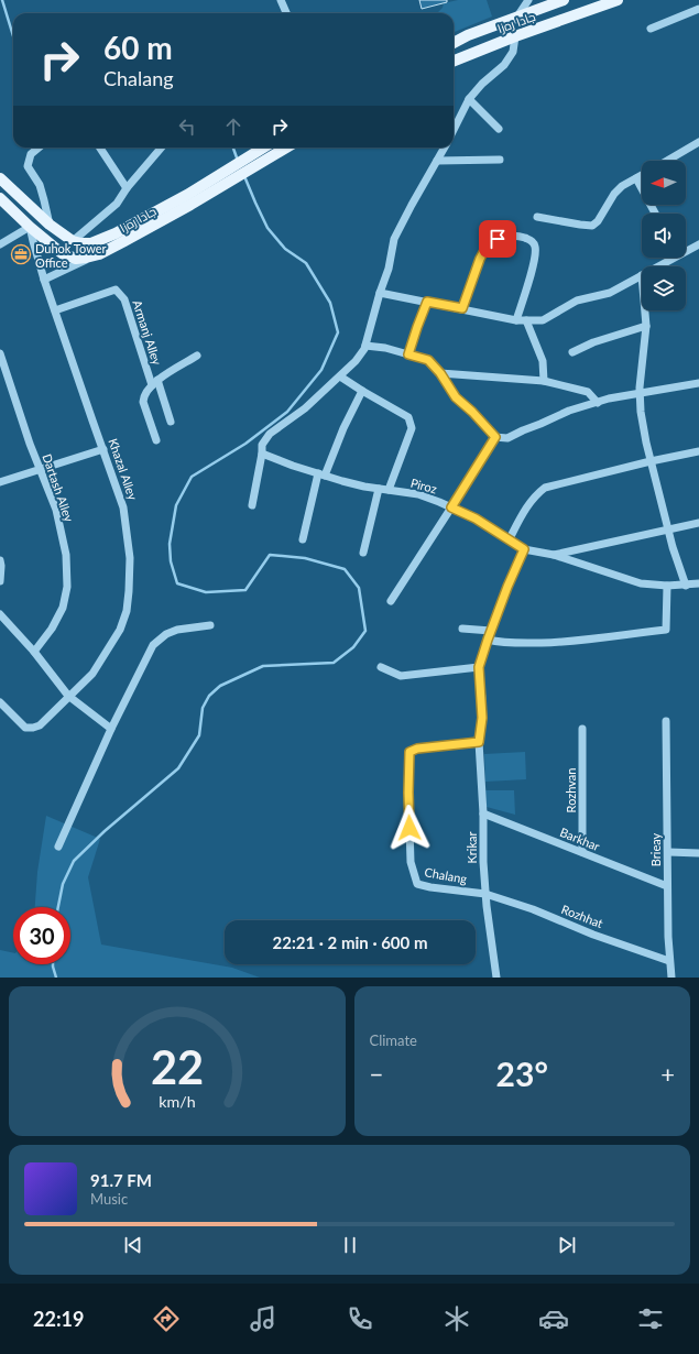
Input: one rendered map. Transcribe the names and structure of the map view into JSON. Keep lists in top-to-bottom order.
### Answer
{
  "streets": {
    "main road": ["جادا ره‌زا"],
    "street": [
      "Armanj Alley",
      "Khazal Alley",
      "Piroz",
      "Dartash Alley",
      "Rozhvan",
      "Barkhar",
      "Krikar",
      "Brieay",
      "Chalang",
      "Rozhhat"
    ]
  },
  "crossings": [
    ["جادا ره‌زا", "Khazal Alley"],
    ["Armanj Alley", "Khazal Alley"],
    ["Rozhvan", "Barkhar"],
    ["Barkhar", "Krikar"],
    ["Barkhar", "Brieay"],
    ["Krikar", "Chalang"],
    ["Krikar", "Rozhhat"],
    ["Brieay", "Rozhhat"],
    ["Chalang", "Rozhhat"]
  ],
  "places": {
    "office": ["Duhok Tower Office"]
  },
  "north": "left",
  "page": {
    "turn": ["60 m", "Chalang"],
    "limit": "30",
    "trip": "22:21 · 2 min · 600 m",
    "tile": "Climate",
    "heat": ["−", "23°", "+"],
    "song": ["91.7 FM", "Music"],
    "tabs": "22:19",
    "gauge": ["22", "km/h"]
  }
}
